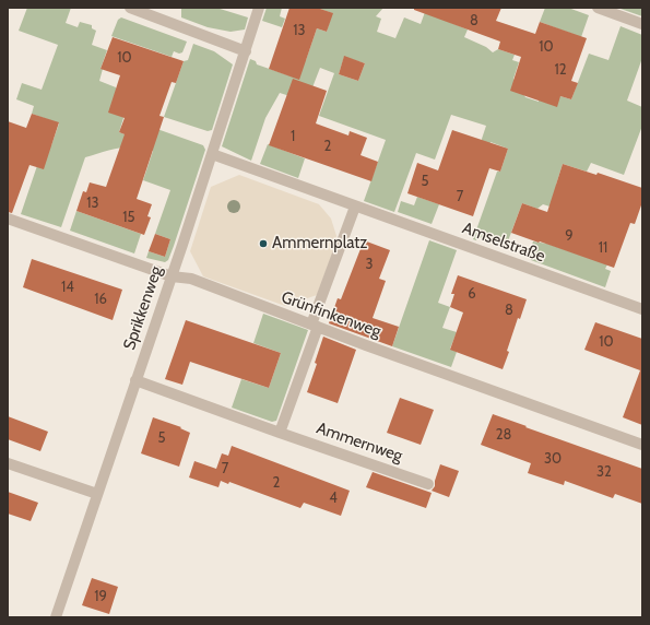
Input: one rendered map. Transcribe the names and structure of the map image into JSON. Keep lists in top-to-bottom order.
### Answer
{
  "streets": {
    "street": [
      "Amselstraße",
      "Sprikkenweg",
      "Grünfinkenweg",
      "Ammernweg"
    ]
  },
  "crossings": [
    ["Sprikkenweg", "Grünfinkenweg"]
  ],
  "places": ["Ammernplatz"],
  "house_numbers": [
    "8",
    "13",
    "10",
    "10",
    "12",
    "1",
    "2",
    "5",
    "7",
    "13",
    "15",
    "9",
    "11",
    "3",
    "14",
    "6",
    "16",
    "8",
    "10",
    "28",
    "5",
    "30",
    "7",
    "32",
    "2",
    "4",
    "19"
  ]
}
